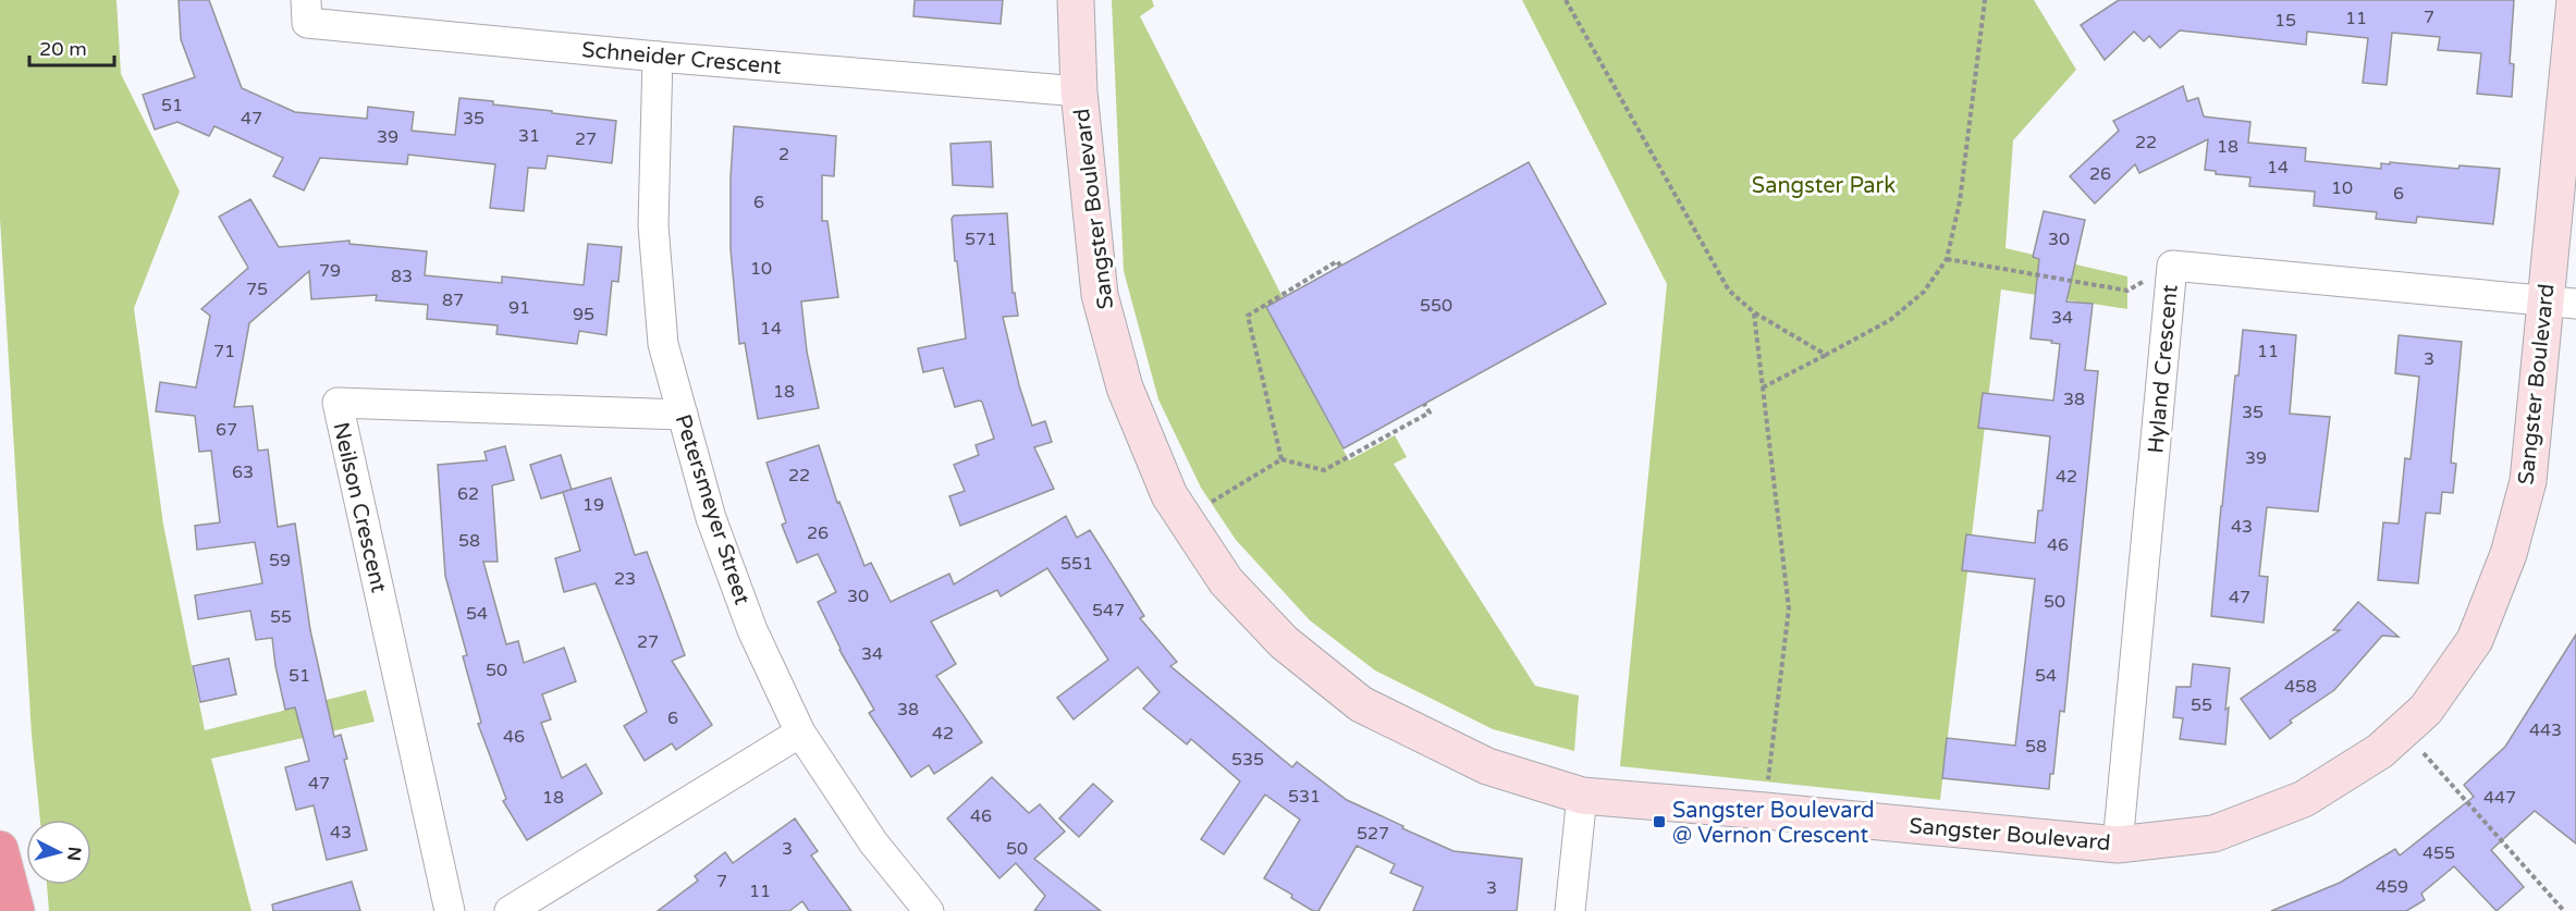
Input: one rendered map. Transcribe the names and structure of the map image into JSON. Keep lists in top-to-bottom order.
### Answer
{
  "streets": {
    "street": [
      "Schneider Crescent",
      "Sangster Boulevard",
      "Hyland Crescent",
      "Neilson Crescent",
      "Petersmeyer Street"
    ]
  },
  "crossings": [
    ["Schneider Crescent", "Sangster Boulevard"],
    ["Schneider Crescent", "Petersmeyer Street"],
    ["Sangster Boulevard", "Hyland Crescent"],
    ["Neilson Crescent", "Petersmeyer Street"]
  ],
  "parks": ["Sangster Park"],
  "places": {
    "transit": ["Sangster Boulevard @ Vernon Crescent"]
  },
  "house_numbers": [
    "7",
    "11",
    "15",
    "51",
    "47",
    "35",
    "31",
    "39",
    "27",
    "22",
    "18",
    "2",
    "14",
    "26",
    "10",
    "6",
    "6",
    "571",
    "30",
    "10",
    "79",
    "83",
    "75",
    "87",
    "550",
    "91",
    "95",
    "34",
    "14",
    "71",
    "11",
    "3",
    "18",
    "38",
    "35",
    "67",
    "39",
    "63",
    "22",
    "42",
    "62",
    "19",
    "43",
    "26",
    "58",
    "46",
    "59",
    "551",
    "23",
    "30",
    "47",
    "50",
    "547",
    "54",
    "55",
    "27",
    "34",
    "50",
    "51",
    "54",
    "458",
    "55",
    "38",
    "6",
    "443",
    "42",
    "46",
    "58",
    "535",
    "47",
    "531",
    "18",
    "447",
    "46",
    "43",
    "527",
    "3",
    "50",
    "455",
    "7",
    "459",
    "3",
    "11"
  ],
  "scale_bar": "20 m",
  "north": "right"
}
